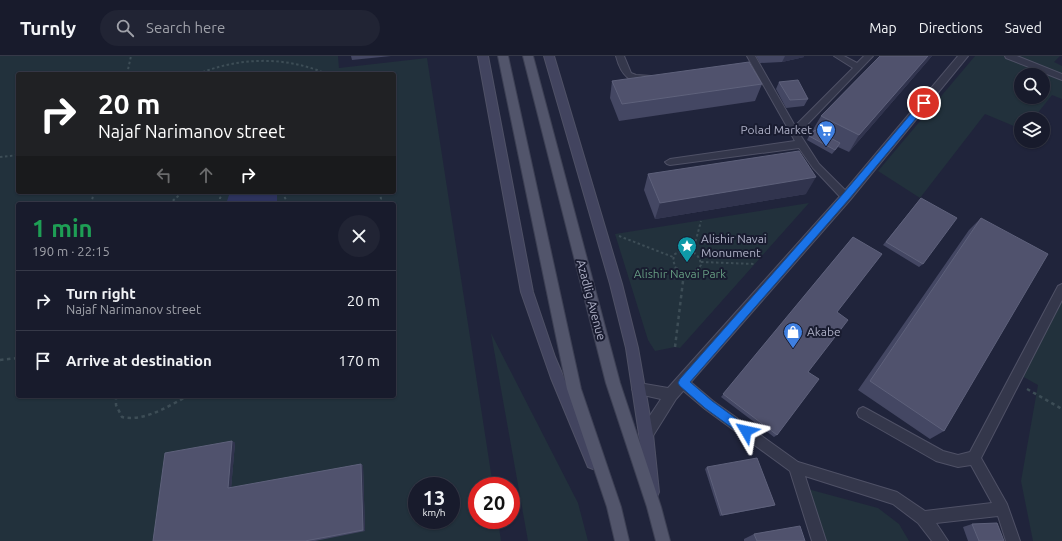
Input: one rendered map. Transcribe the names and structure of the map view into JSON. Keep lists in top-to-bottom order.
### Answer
{
  "streets": {
    "main road": ["Azadlig Avenue"]
  },
  "parks": ["Alishir Navai Park"],
  "places": {
    "supermarket": ["Polad Market"],
    "place": ["Alishir Navai Monument"],
    "shop": ["Akabe"]
  },
  "page": {
    "header": "Turnly",
    "search": "Search here",
    "nav": ["Map", "Directions", "Saved"],
    "turn": ["20 m", "Najaf Narimanov street"],
    "heading": ["1 min", "190 m · 22:15"],
    "list": [
      {
        "name": "Turn right",
        "note": "Najaf Narimanov street",
        "value": "20 m"
      },
      {
        "name": "Arrive at destination",
        "value": "170 m"
      }
    ],
    "speed": "13 km/h",
    "limit": "20"
  }
}
